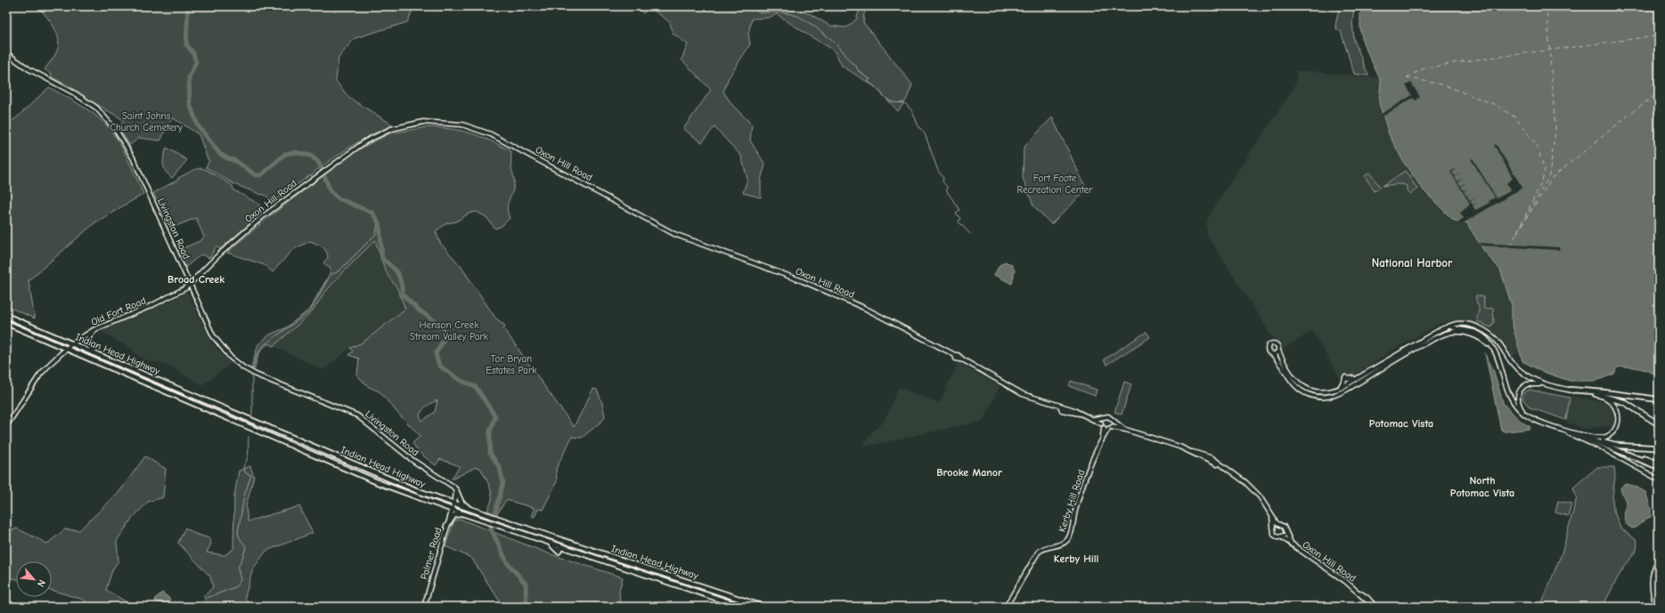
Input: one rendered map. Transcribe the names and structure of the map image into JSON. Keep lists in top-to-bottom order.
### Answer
{
  "streets": {
    "highway": ["Indian Head Highway"],
    "main road": [
      "Oxon Hill Road",
      "Livingston Road",
      "Old Fort Road",
      "Kerby Hill Road",
      "Palmer Road"
    ]
  },
  "crossings": [
    ["Oxon Hill Road", "Livingston Road"],
    ["Oxon Hill Road", "Old Fort Road"],
    ["Livingston Road", "Old Fort Road"],
    ["Old Fort Road", "Indian Head Highway"],
    ["Indian Head Highway", "Palmer Road"]
  ],
  "districts": [
    "National Harbor",
    "Broad Creek",
    "Potomac Vista",
    "Brooke Manor",
    "North Potomac Vista",
    "Kerby Hill"
  ],
  "parks": [
    "Saint Johns Church Cemetery",
    "Fort Foote Recreation Center",
    "Henson Creek Stream Valley Park",
    "Tor Bryan Estates Park"
  ],
  "north": "bottom right"
}
